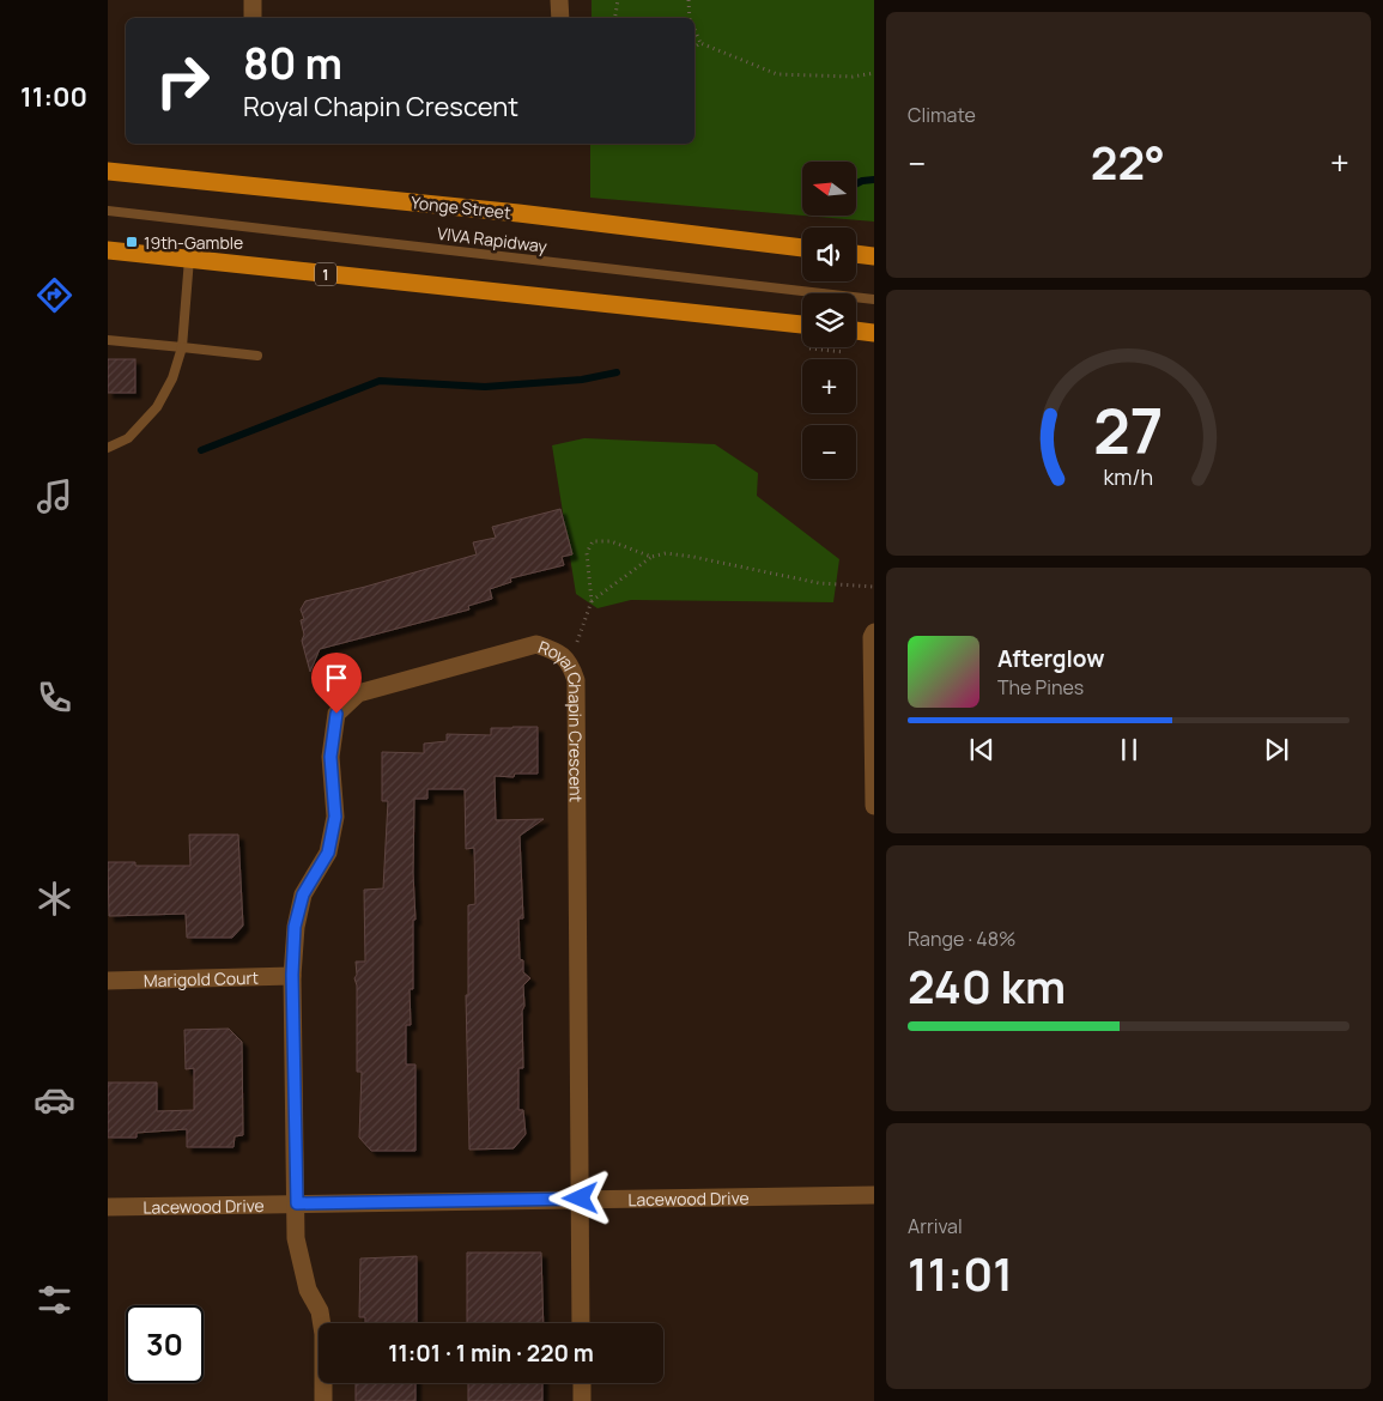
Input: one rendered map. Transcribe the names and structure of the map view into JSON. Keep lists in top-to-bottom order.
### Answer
{
  "streets": {
    "main road": ["Yonge Street", "1"],
    "street": ["Royal Chapin Crescent", "Marigold Court", "Lacewood Drive"],
    "lane": ["VIVA Rapidway"]
  },
  "crossings": [
    ["Royal Chapin Crescent", "Marigold Court"],
    ["Royal Chapin Crescent", "Lacewood Drive"]
  ],
  "places": {
    "transit": ["19th-Gamble"]
  },
  "north": "left",
  "page": {
    "tabs": "11:00",
    "tile": [
      "Climate",
      ["Range · 48%", "240 km"],
      ["Arrival", "11:01"]
    ],
    "turn": ["80 m", "Royal Chapin Crescent"],
    "heat": ["−", "22°", "+"],
    "map_buttons": ["+", "−"],
    "song": ["Afterglow", "The Pines"],
    "limit": "30",
    "trip": "11:01 · 1 min · 220 m",
    "gauge": ["27", "km/h"]
  }
}
